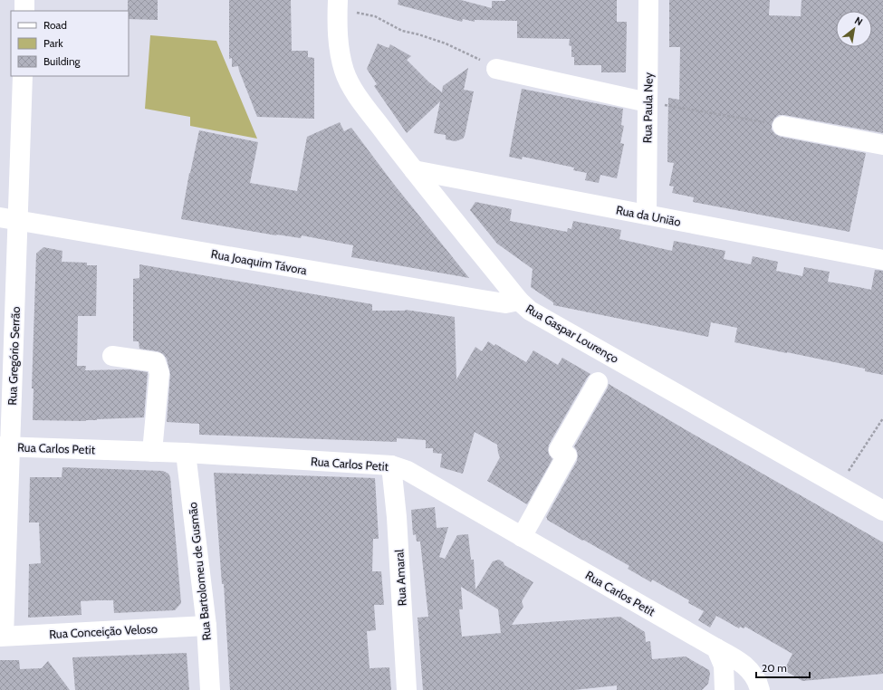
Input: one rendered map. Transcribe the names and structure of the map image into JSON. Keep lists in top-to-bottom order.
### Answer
{
  "streets": {
    "street": [
      "Rua Paula Ney",
      "Rua da União",
      "Rua Joaquim Távora",
      "Rua Gaspar Lourenço",
      "Rua Gregório Serrão",
      "Rua Carlos Petit",
      "Rua Bartolomeu de Gusmão",
      "Rua Amaral",
      "Rua Conceição Veloso"
    ]
  },
  "crossings": [
    ["Rua Paula Ney", "Rua da União"],
    ["Rua da União", "Rua Gaspar Lourenço"],
    ["Rua Joaquim Távora", "Rua Gaspar Lourenço"],
    ["Rua Joaquim Távora", "Rua Gregório Serrão"],
    ["Rua Gregório Serrão", "Rua Carlos Petit"],
    ["Rua Gregório Serrão", "Rua Conceição Veloso"],
    ["Rua Carlos Petit", "Rua Bartolomeu de Gusmão"],
    ["Rua Carlos Petit", "Rua Amaral"],
    ["Rua Bartolomeu de Gusmão", "Rua Conceição Veloso"]
  ],
  "legend": ["Road", "Park", "Building"],
  "scale_bar": "20 m",
  "north": "top right"
}
